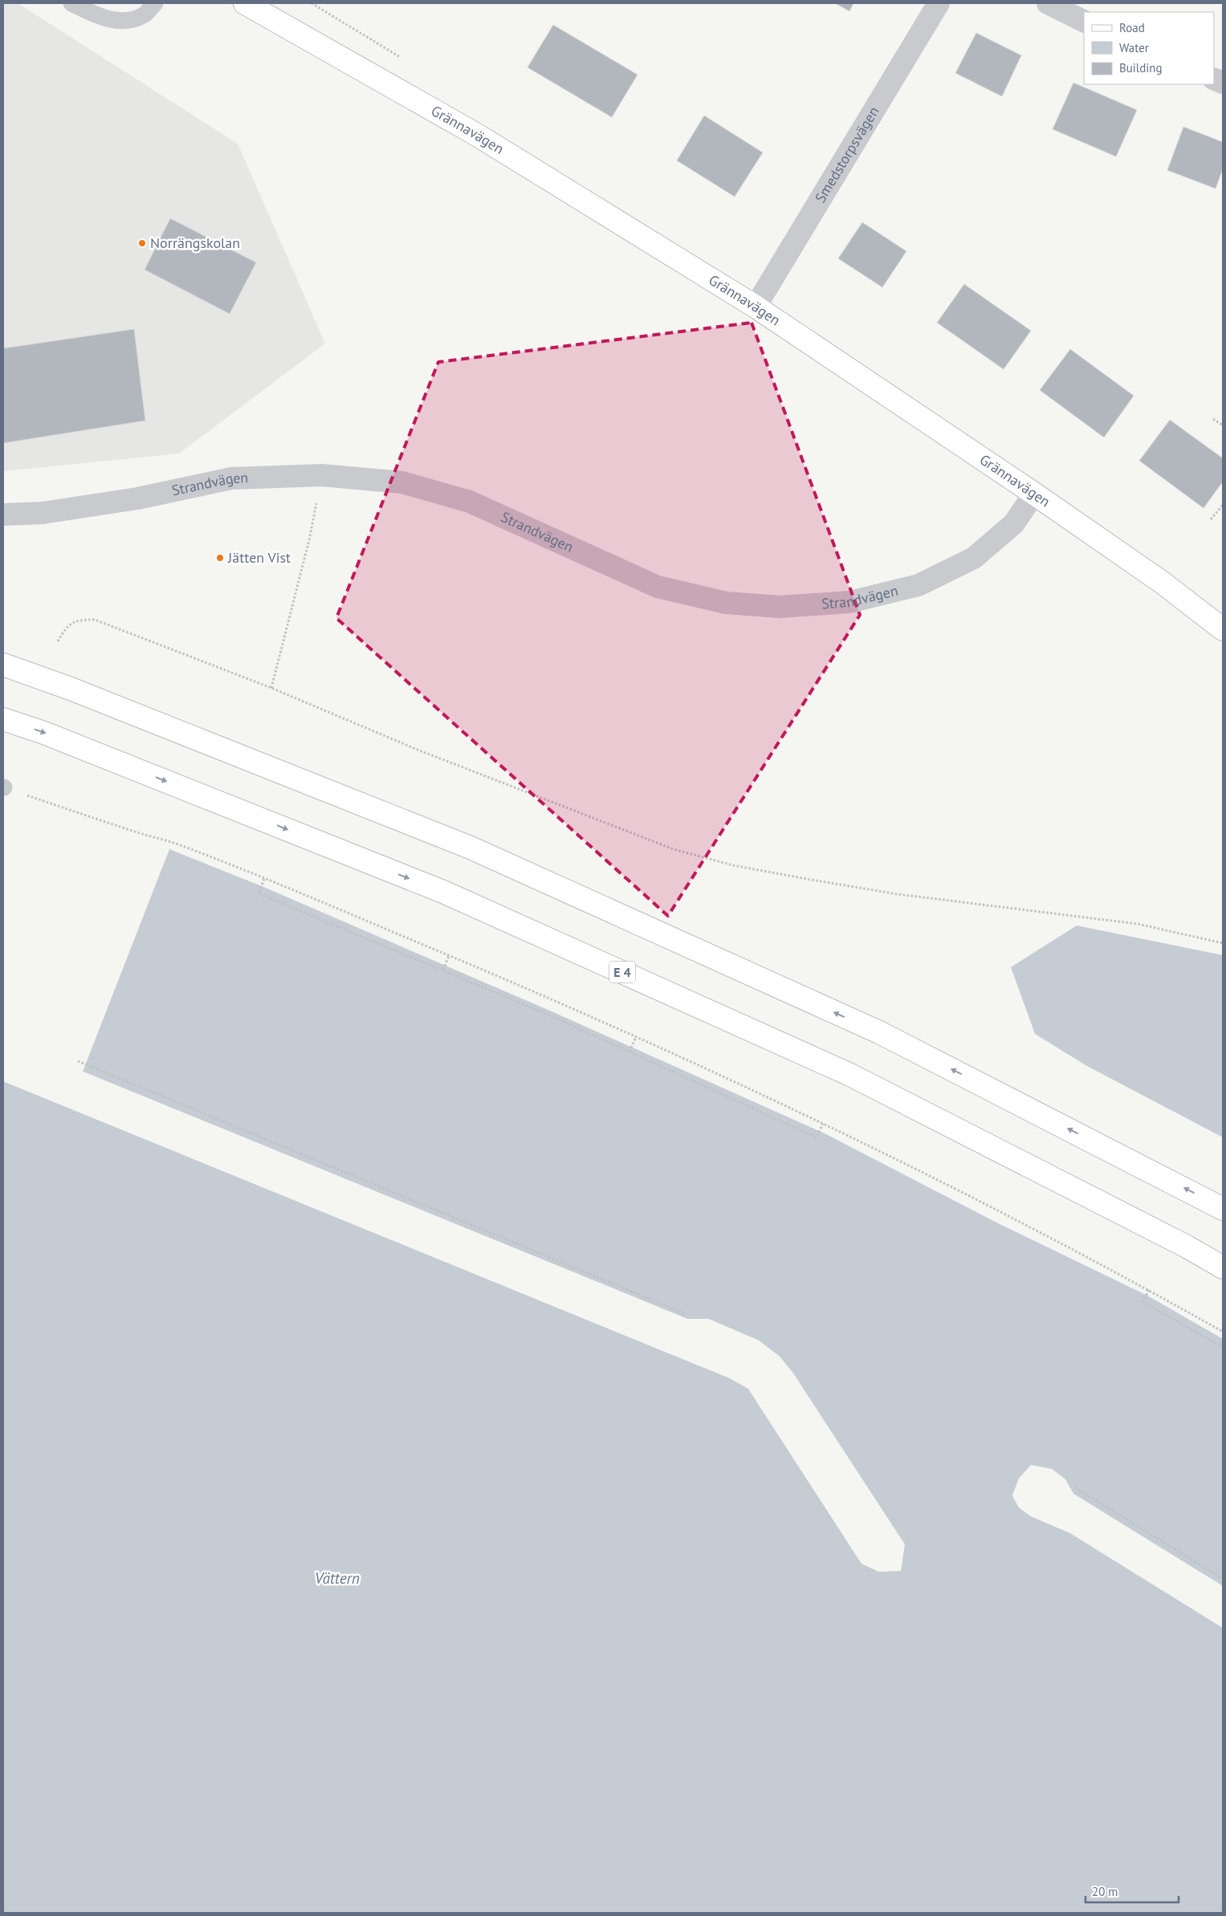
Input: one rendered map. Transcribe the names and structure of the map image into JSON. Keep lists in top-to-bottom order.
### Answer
{
  "streets": {
    "main road": ["Grännavägen", "E 4"],
    "street": ["Smedstorpsvägen", "Strandvägen"]
  },
  "crossings": [
    ["Grännavägen", "Smedstorpsvägen"],
    ["Grännavägen", "Strandvägen"]
  ],
  "water": ["Vättern"],
  "places": ["Norrängskolan", "Jätten Vist"],
  "legend": ["Road", "Water", "Building"],
  "scale_bar": "20 m"
}
